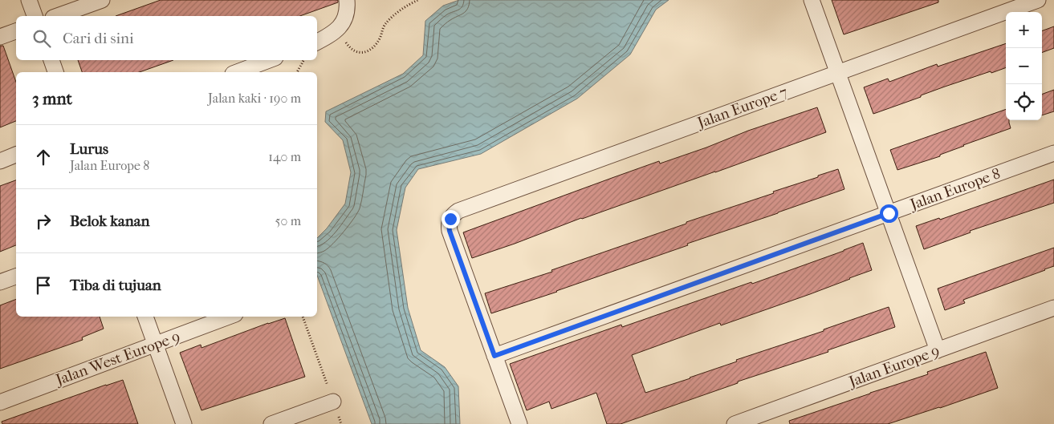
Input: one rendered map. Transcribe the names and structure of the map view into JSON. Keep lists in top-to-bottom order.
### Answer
{
  "streets": {
    "street": [
      "Jalan Europe 7",
      "Jalan Europe 8",
      "Jalan West Europe 9",
      "Jalan Europe 9"
    ]
  },
  "crossings": [
    ["Jalan Europe 7", "Jalan Europe 8"]
  ],
  "page": {
    "map_buttons": ["+", "−"],
    "search": "Cari di sini",
    "heading": ["3 mnt", "Jalan kaki · 190 m"],
    "list": [
      ["Lurus", "Jalan Europe 8", "140 m"],
      ["Belok kanan", "50 m"],
      "Tiba di tujuan"
    ]
  }
}
